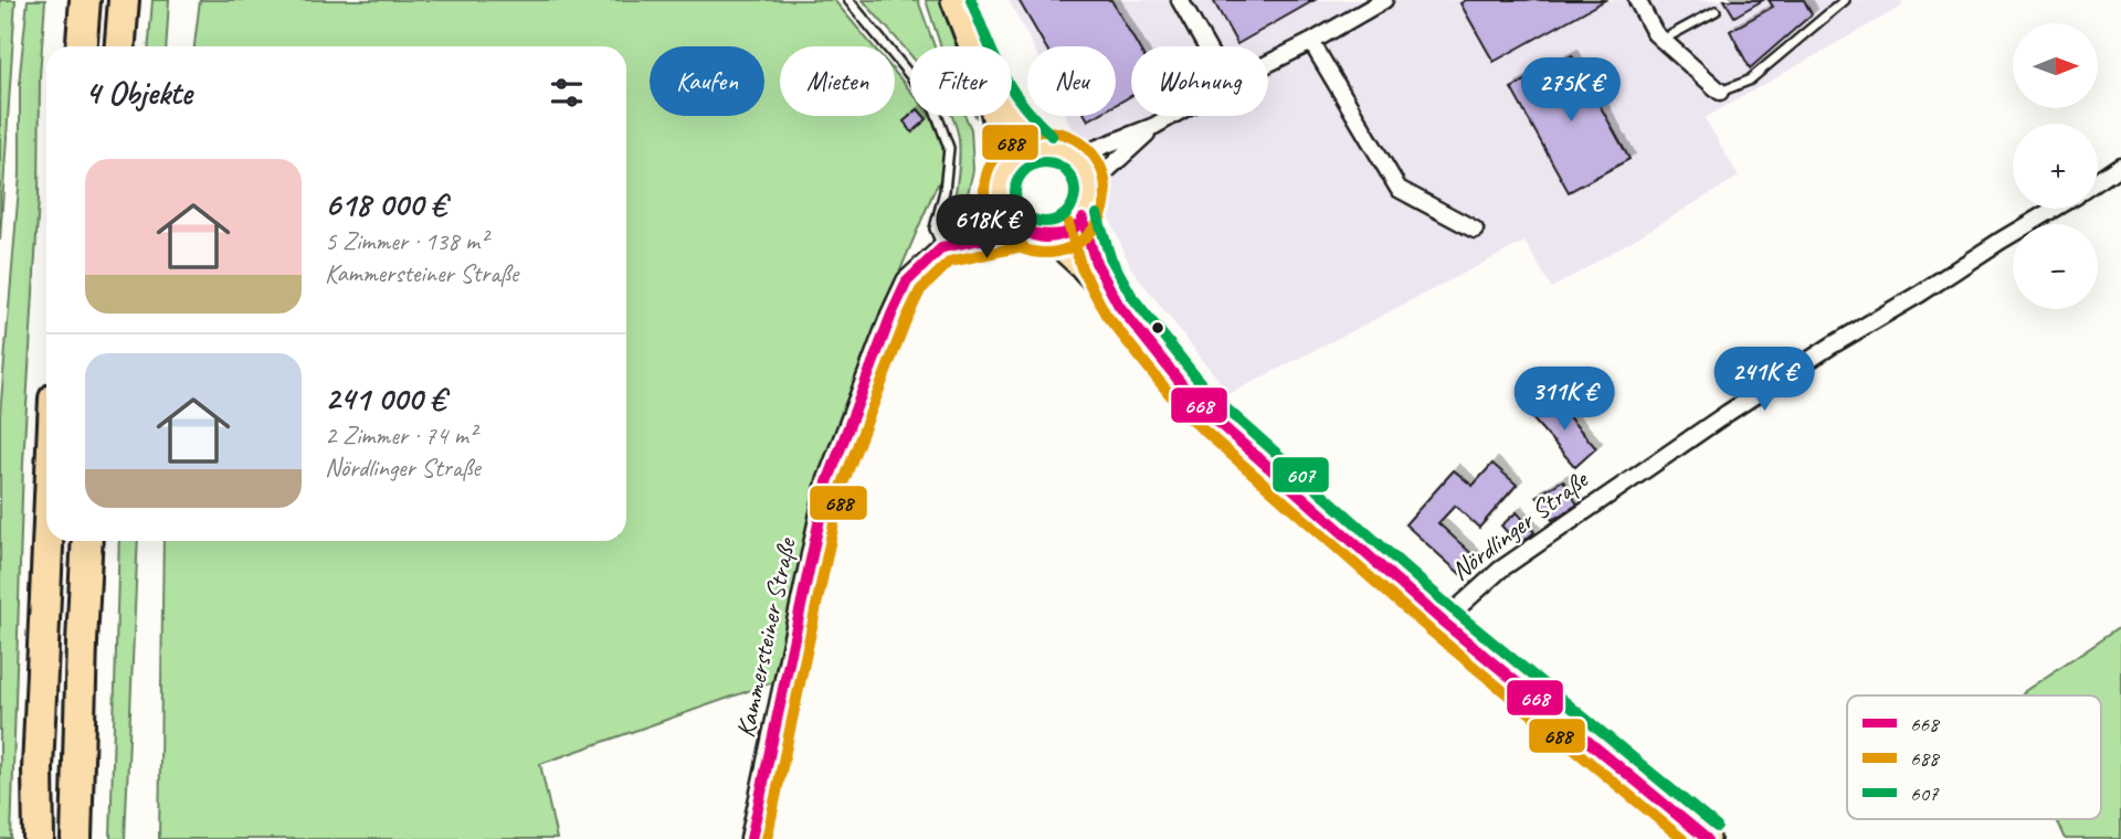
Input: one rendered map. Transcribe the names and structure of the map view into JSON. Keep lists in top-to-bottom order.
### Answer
{
  "streets": {
    "main road": ["Nördlinger Straße"],
    "street": ["Kammersteiner Straße"]
  },
  "lines": ["transit line 607", "transit line 688", "transit line 668"],
  "legend": ["668", "688", "607"],
  "north": "right",
  "page": {
    "map_buttons": ["+", "−"],
    "chip": [
      "Kaufen",
      "Mieten",
      "Filter",
      "Neu",
      "Wohnung"
    ],
    "heading": "4 Objekte",
    "price": [
      "275K €",
      "618K €",
      "241K €",
      "311K €"
    ],
    "list": [
      {
        "name": "618 000 €",
        "note": "5 Zimmer · 138 m² · Kammersteiner Straße"
      },
      {
        "name": "241 000 €",
        "note": "2 Zimmer · 74 m² · Nördlinger Straße"
      }
    ]
  }
}
